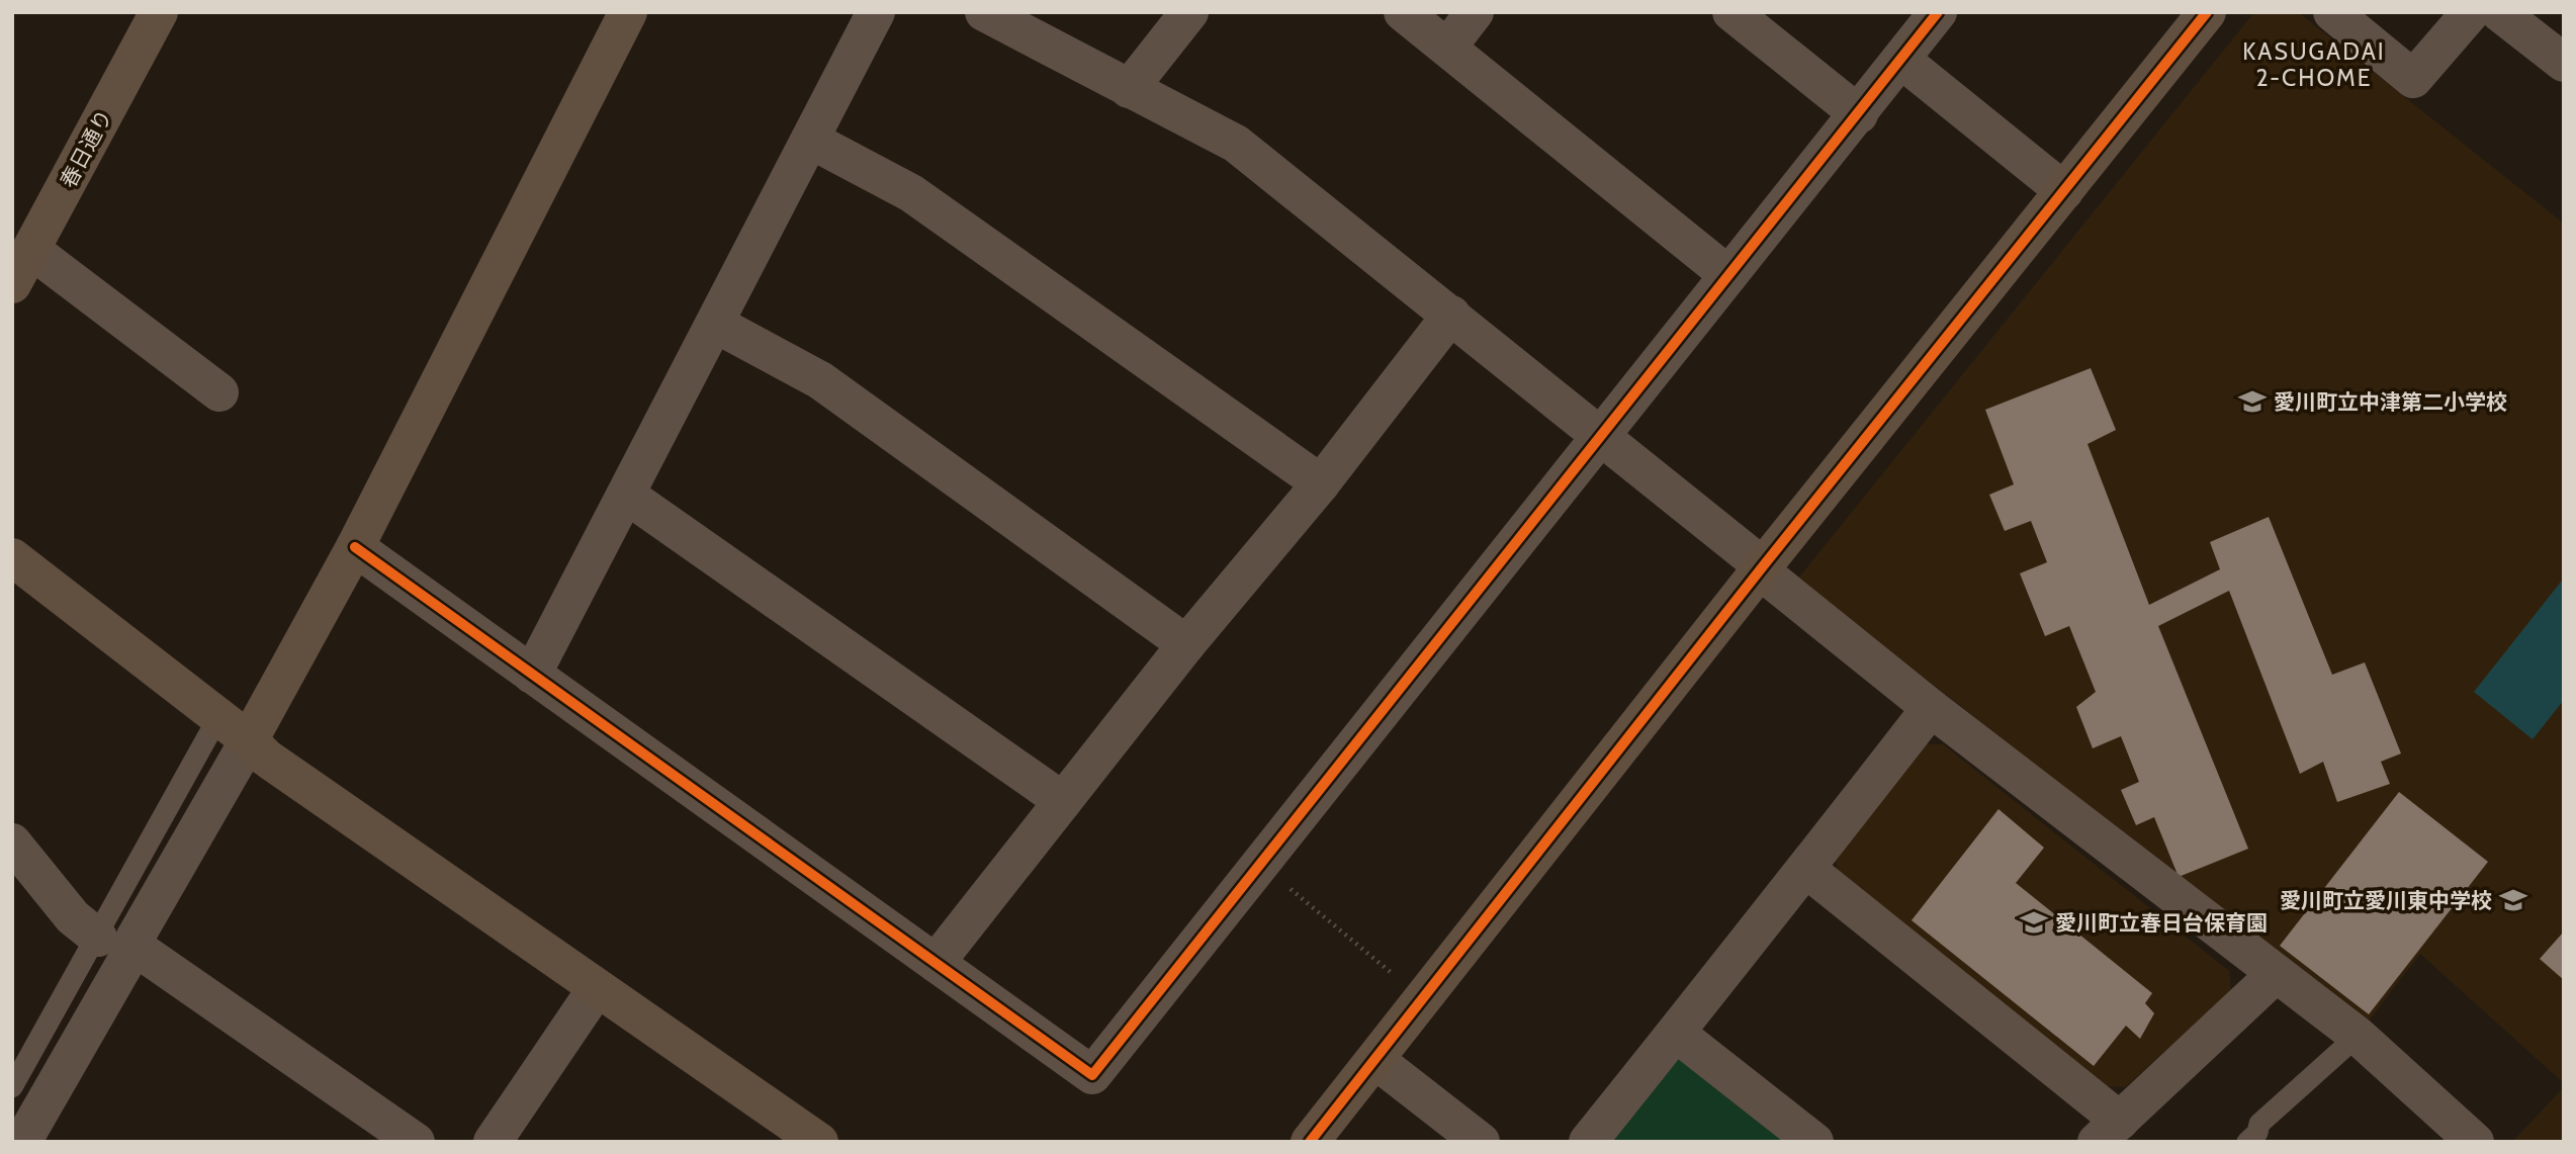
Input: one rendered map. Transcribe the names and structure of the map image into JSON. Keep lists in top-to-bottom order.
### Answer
{
  "streets": {
    "street": ["春日通り"]
  },
  "districts": ["KASUGADAI 2-CHOME"],
  "places": {
    "school or university": ["愛川町立中津第二小学校", "愛川町立愛川東中学校", "愛川町立春日台保育園"]
  }
}
